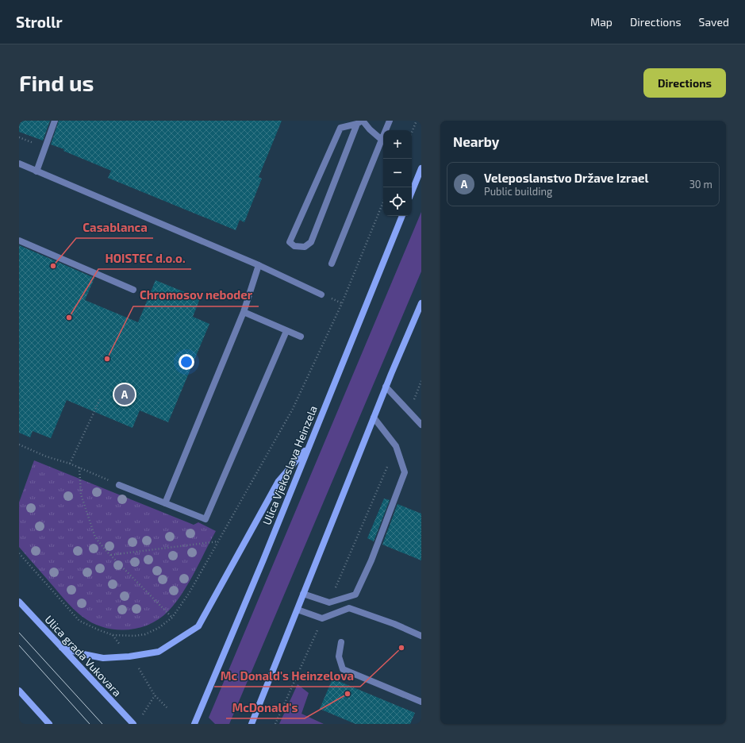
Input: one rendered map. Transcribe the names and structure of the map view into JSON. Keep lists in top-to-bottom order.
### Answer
{
  "streets": {
    "main road": ["Ulica Vjekoslava Heinzela", "Ulica grada Vukovara"]
  },
  "places": [
    "Casablanca",
    "HOISTEC d.o.o.",
    "Chromosov neboder",
    "Mc Donald's Heinzelova",
    "McDonald's"
  ],
  "page": {
    "header": "Strollr",
    "nav": ["Map", "Directions", "Saved"],
    "buttons": "Directions",
    "title": "Find us",
    "heading": "Nearby",
    "map_buttons": ["+", "−"],
    "list": [
      {
        "mark": "A",
        "name": "Veleposlanstvo Države Izrael",
        "note": "Public building",
        "value": "30 m"
      }
    ],
    "pins": "A"
  }
}
